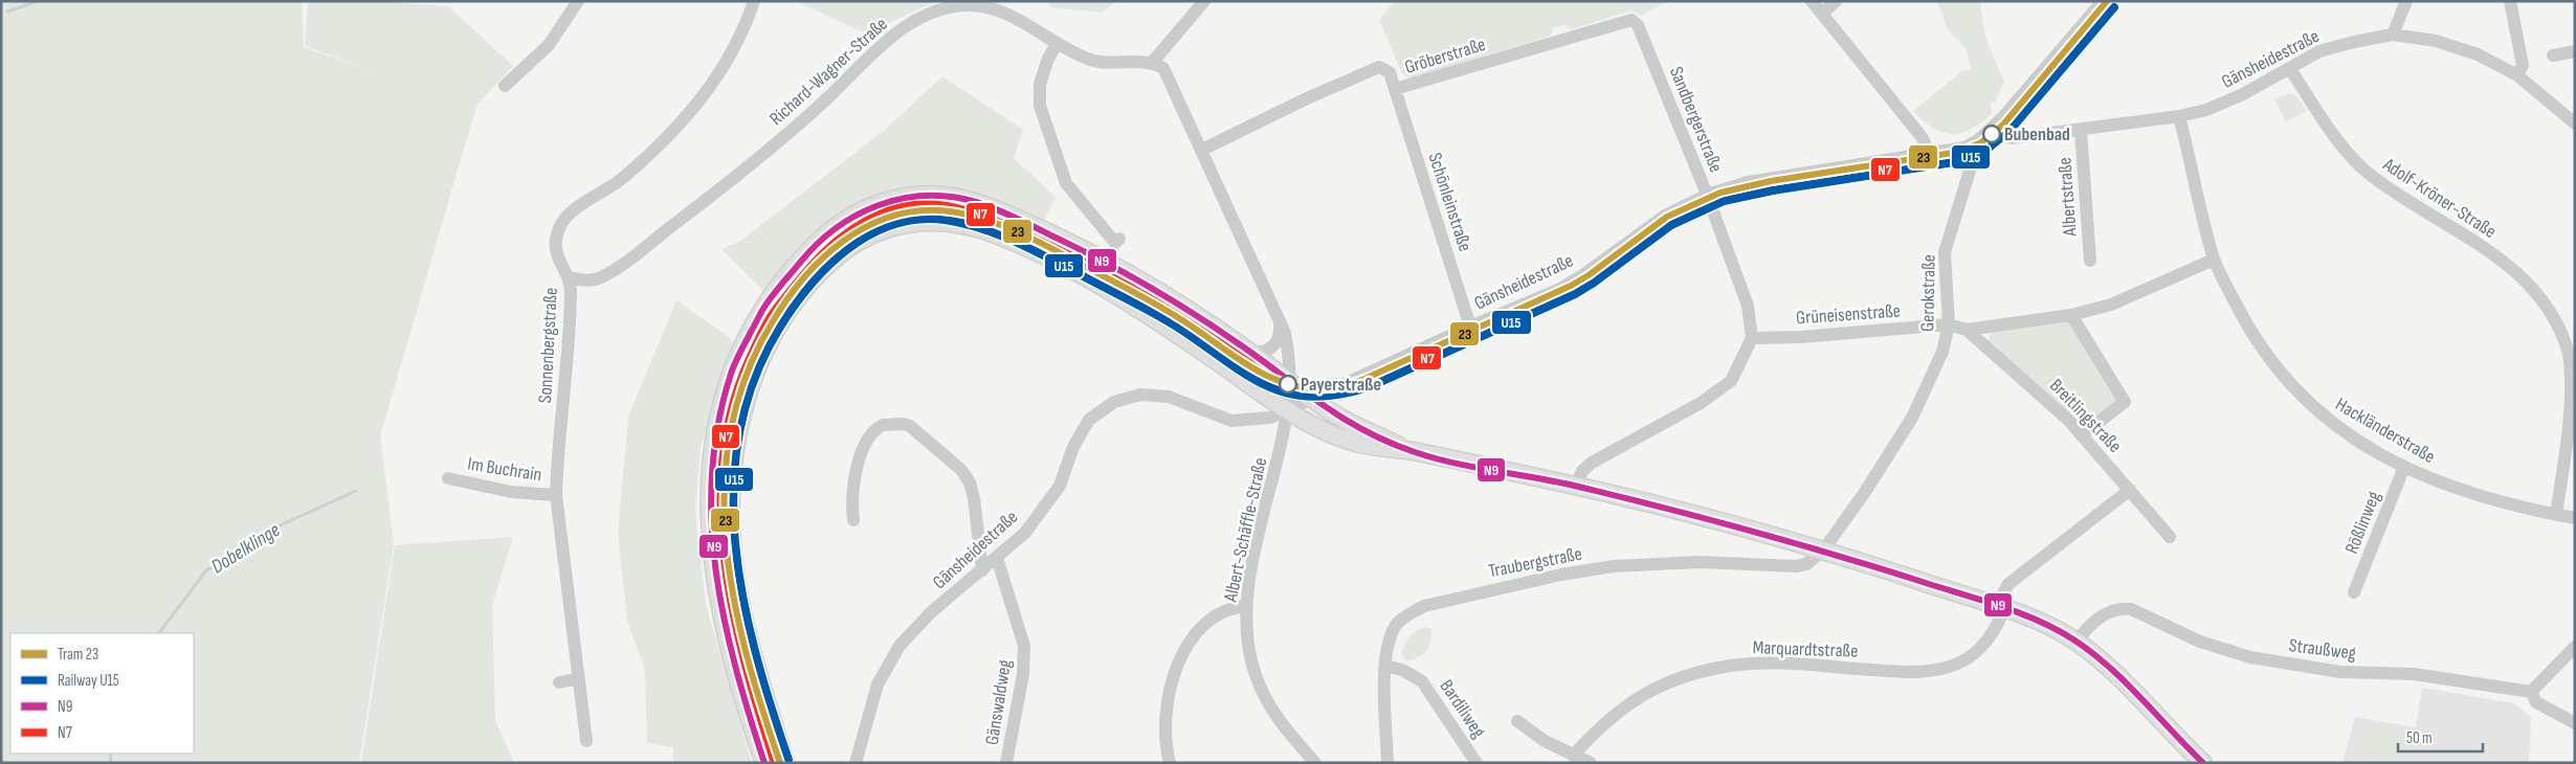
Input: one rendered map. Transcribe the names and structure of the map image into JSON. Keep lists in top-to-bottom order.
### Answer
{
  "streets": {
    "street": [
      "Gröberstraße",
      "Gänsheidestraße",
      "Richard-Wagner-Straße",
      "Sandbergerstraße",
      "Albertstraße",
      "Adolf-Kröner-Straße",
      "Schönleinstraße",
      "Gerokstraße",
      "Grüneisenstraße",
      "Sonnenbergstraße",
      "Breitlingstraße",
      "Hackländerstraße",
      "Im Buchrain",
      "Rößlinweg",
      "Albert-Schäffle-Straße",
      "Traubergstraße",
      "Marquardtstraße",
      "Straußweg",
      "Gänswaldweg",
      "Bardiliweg"
    ]
  },
  "crossings": [
    ["Gröberstraße", "Sandbergerstraße"],
    ["Gröberstraße", "Schönleinstraße"],
    ["Gänsheidestraße", "Sandbergerstraße"],
    ["Gänsheidestraße", "Albertstraße"],
    ["Gänsheidestraße", "Adolf-Kröner-Straße"],
    ["Gänsheidestraße", "Schönleinstraße"],
    ["Gänsheidestraße", "Gerokstraße"],
    ["Gänsheidestraße", "Hackländerstraße"],
    ["Gänsheidestraße", "Albert-Schäffle-Straße"],
    ["Gänsheidestraße", "Gänswaldweg"],
    ["Richard-Wagner-Straße", "Sonnenbergstraße"],
    ["Sandbergerstraße", "Grüneisenstraße"],
    ["Adolf-Kröner-Straße", "Hackländerstraße"],
    ["Gerokstraße", "Grüneisenstraße"],
    ["Gerokstraße", "Traubergstraße"],
    ["Grüneisenstraße", "Breitlingstraße"],
    ["Grüneisenstraße", "Hackländerstraße"],
    ["Sonnenbergstraße", "Im Buchrain"],
    ["Breitlingstraße", "Marquardtstraße"],
    ["Hackländerstraße", "Rößlinweg"],
    ["Traubergstraße", "Bardiliweg"]
  ],
  "water": ["Dobelklinge"],
  "places": ["Bubenbad", "Payerstraße"],
  "lines": [
    "tram line 23",
    "rail line U15",
    "transit line N7",
    "transit line N9"
  ],
  "legend": [
    "Tram 23",
    "Railway U15",
    "N9",
    "N7"
  ],
  "scale_bar": "50 m"
}
